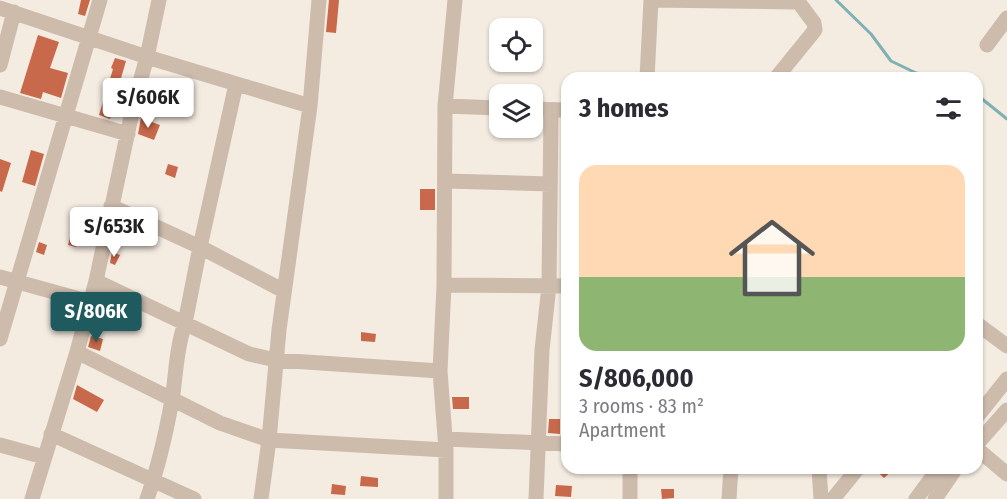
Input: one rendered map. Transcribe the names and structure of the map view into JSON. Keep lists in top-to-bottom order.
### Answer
{
  "page": {
    "heading": "3 homes",
    "price": ["S/606K", "S/653K", "S/806K"],
    "list": [
      {
        "name": "S/806,000",
        "note": "3 rooms · 83 m² · Apartment"
      }
    ]
  }
}
